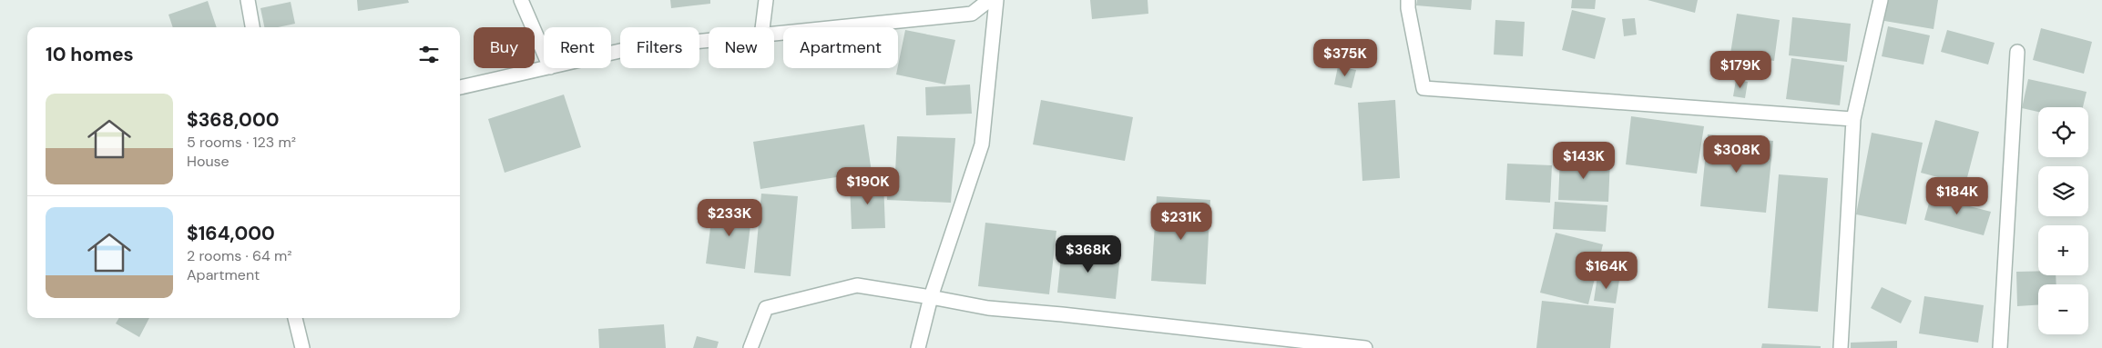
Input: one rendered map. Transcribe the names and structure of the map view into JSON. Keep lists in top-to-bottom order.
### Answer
{
  "page": {
    "chip": [
      "Buy",
      "Rent",
      "Filters",
      "New",
      "Apartment"
    ],
    "heading": "10 homes",
    "price": [
      "$375K",
      "$179K",
      "$308K",
      "$143K",
      "$190K",
      "$184K",
      "$233K",
      "$231K",
      "$368K",
      "$164K"
    ],
    "list": [
      {
        "name": "$368,000",
        "note": "5 rooms · 123 m² · House"
      },
      {
        "name": "$164,000",
        "note": "2 rooms · 64 m² · Apartment"
      }
    ],
    "map_buttons": ["+", "−"]
  }
}
